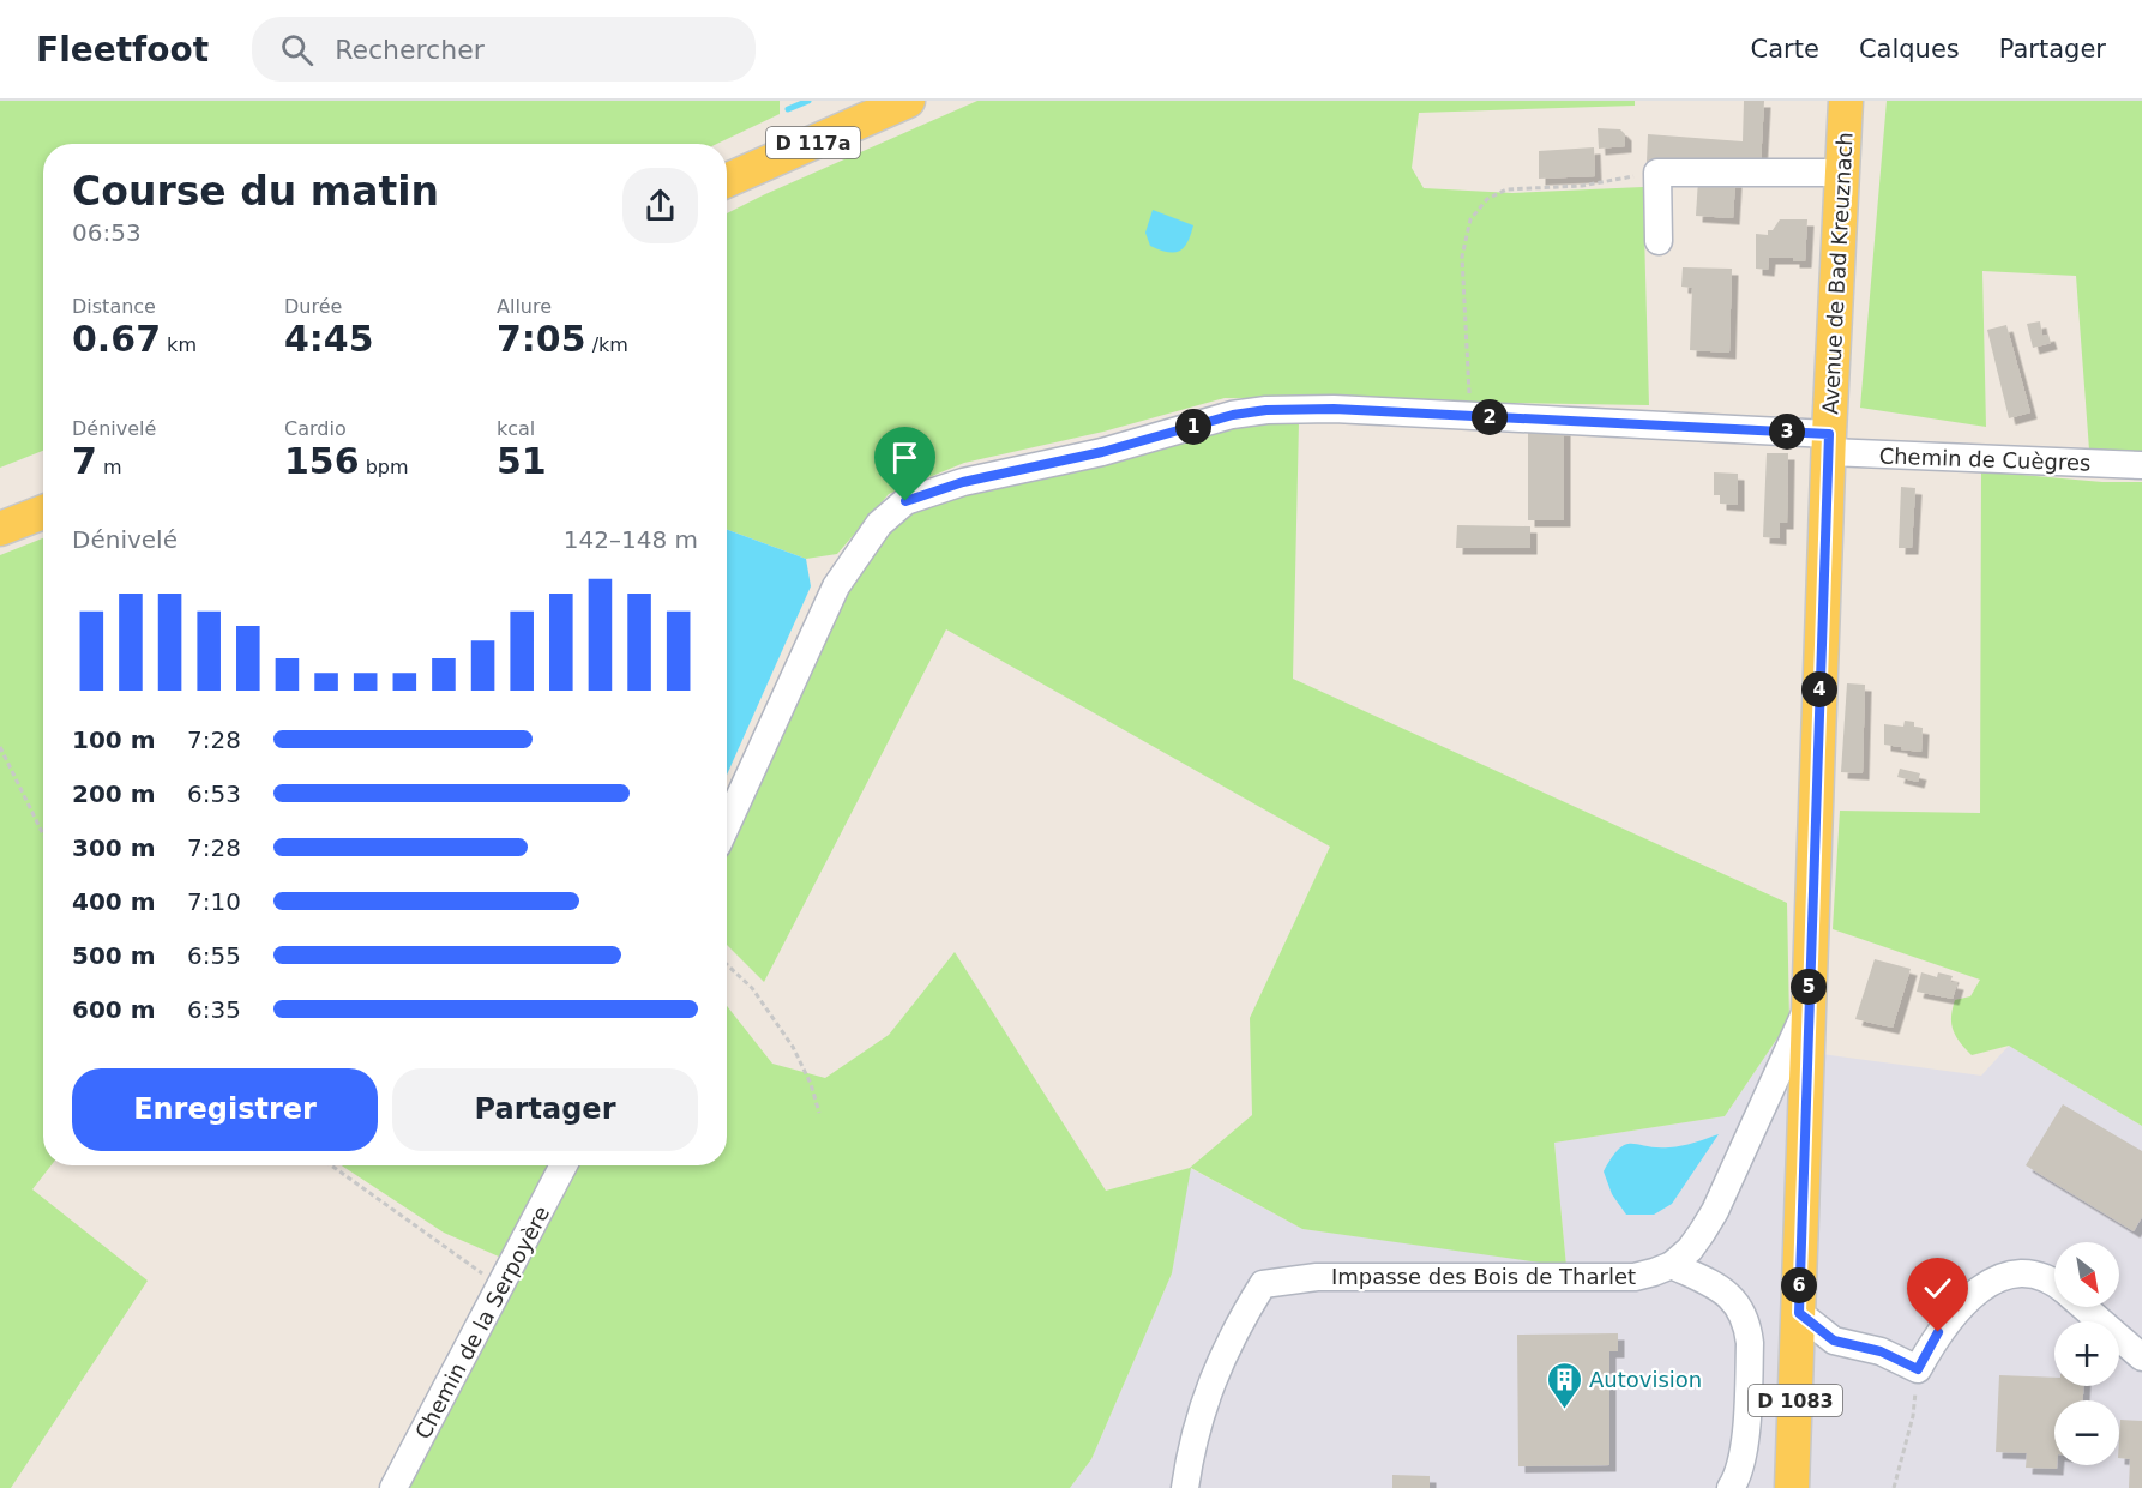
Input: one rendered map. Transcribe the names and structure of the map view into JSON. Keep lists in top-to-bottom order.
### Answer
{
  "streets": {
    "main road": ["D 117a", "Avenue de Bad Kreuznach", "D 1083"],
    "street": ["Chemin de Cuègres", "Impasse des Bois de Tharlet", "Chemin de la Serpoyère"]
  },
  "crossings": [
    ["Avenue de Bad Kreuznach", "Chemin de Cuègres"],
    ["Avenue de Bad Kreuznach", "Impasse des Bois de Tharlet"],
    ["Avenue de Bad Kreuznach", "D 1083"],
    ["Impasse des Bois de Tharlet", "D 1083"]
  ],
  "places": {
    "building": ["Autovision"]
  },
  "north": "bottom right",
  "page": {
    "header": "Fleetfoot",
    "search": "Rechercher",
    "nav": ["Carte", "Calques", "Partager"],
    "heading": ["Course du matin", "06:53"],
    "stats": [
      ["Distance", "0.67 km"],
      ["Durée", "4:45"],
      ["Allure", "7:05 /km"],
      ["Dénivelé", "7 m"],
      ["Cardio", "156 bpm"],
      ["kcal", "51"]
    ],
    "pins": [
      "2",
      "1",
      "3",
      "4",
      "5",
      "6"
    ],
    "chart": ["Dénivelé", "142–148 m"],
    "list": [
      {
        "name": "100 m",
        "note": "7:28"
      },
      {
        "name": "200 m",
        "note": "6:53"
      },
      {
        "name": "300 m",
        "note": "7:28"
      },
      {
        "name": "400 m",
        "note": "7:10"
      },
      {
        "name": "500 m",
        "note": "6:55"
      },
      {
        "name": "600 m",
        "note": "6:35"
      }
    ],
    "buttons": ["Enregistrer", "Partager"],
    "map_buttons": ["+", "−"]
  }
}
